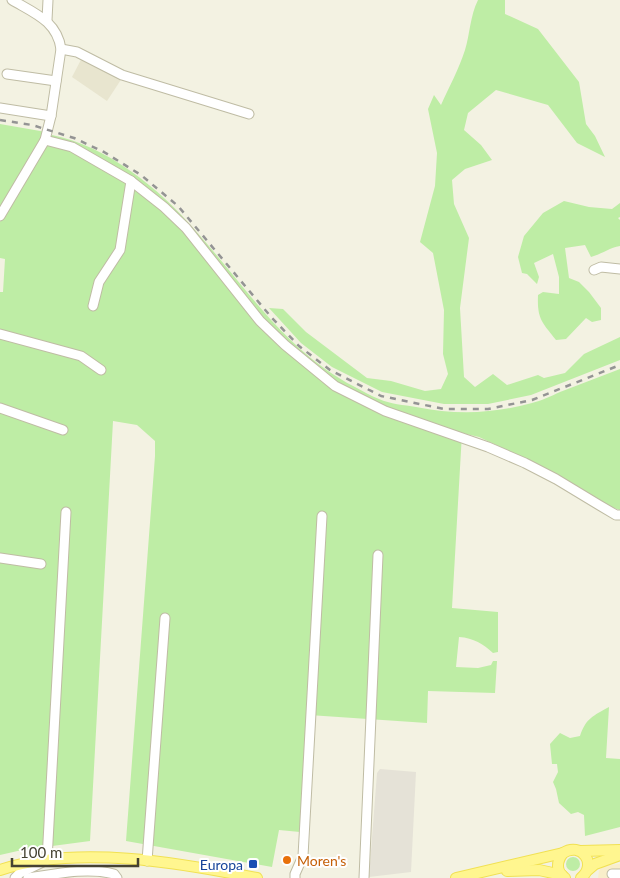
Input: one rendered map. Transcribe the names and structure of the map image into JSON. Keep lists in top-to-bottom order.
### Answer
{
  "places": {
    "other": ["Moren's"],
    "transit": ["Europa"]
  },
  "scale_bar": "100 m"
}
